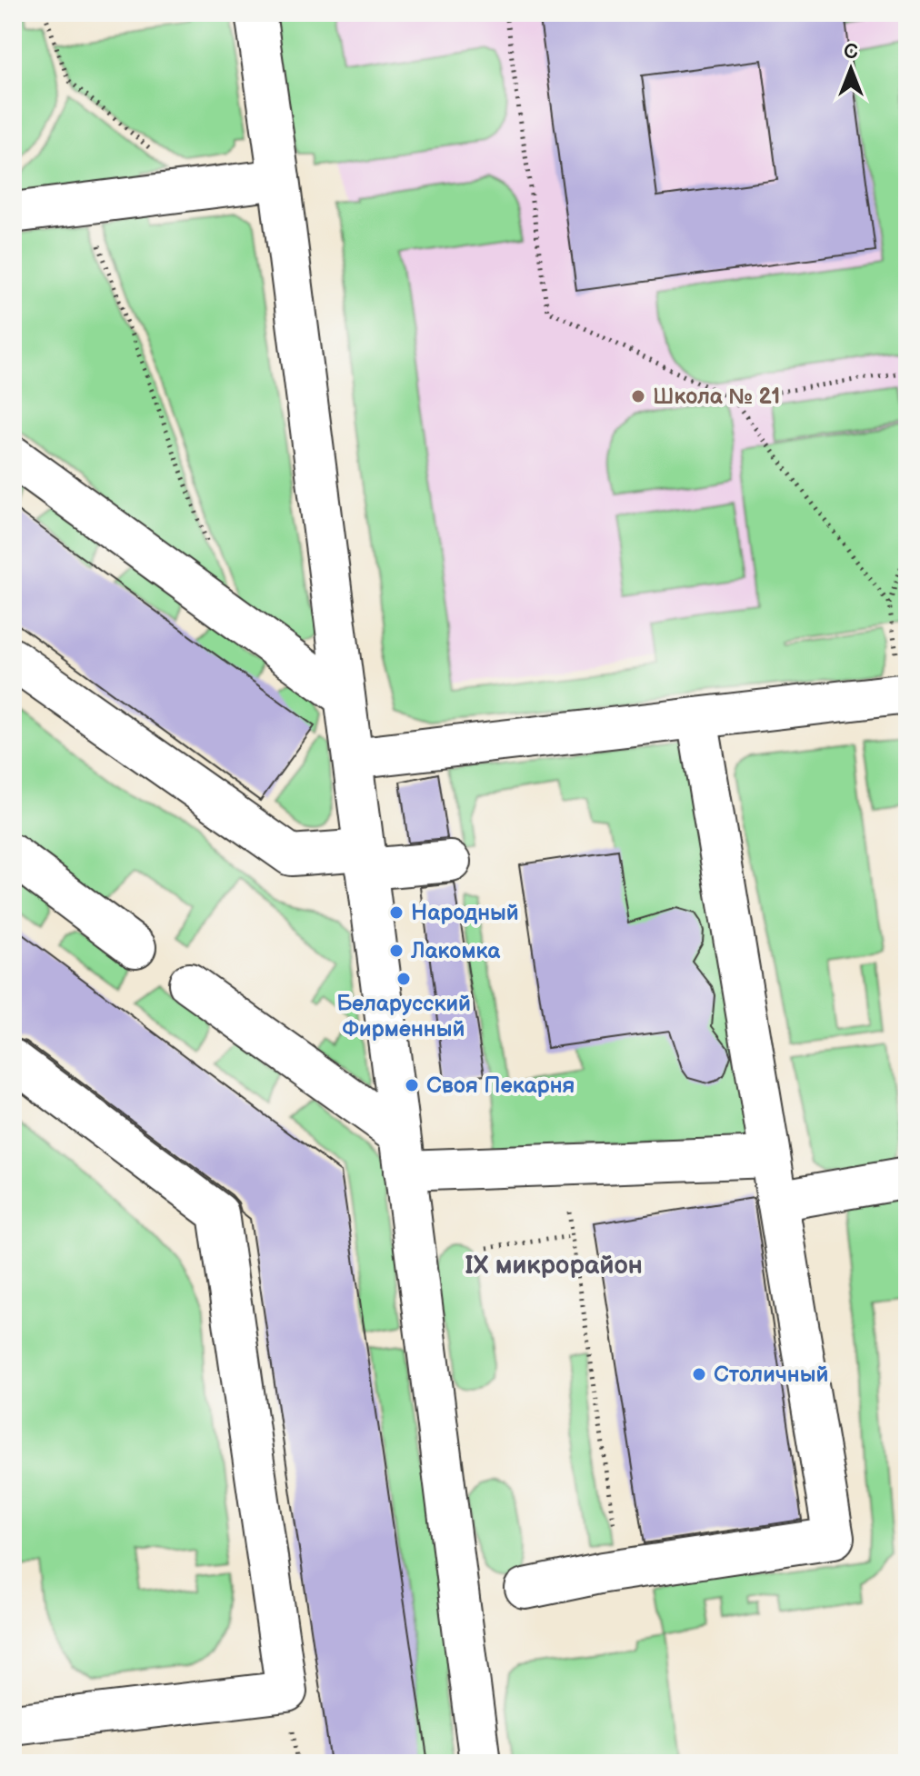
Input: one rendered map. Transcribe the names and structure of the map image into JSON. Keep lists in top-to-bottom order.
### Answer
{
  "districts": ["IX микрорайон"],
  "places": [
    "Школа № 21",
    "Народный",
    "Лакомка",
    "Беларусский Фирменный",
    "Своя Пекарня",
    "Столичный"
  ],
  "north": "top"
}
